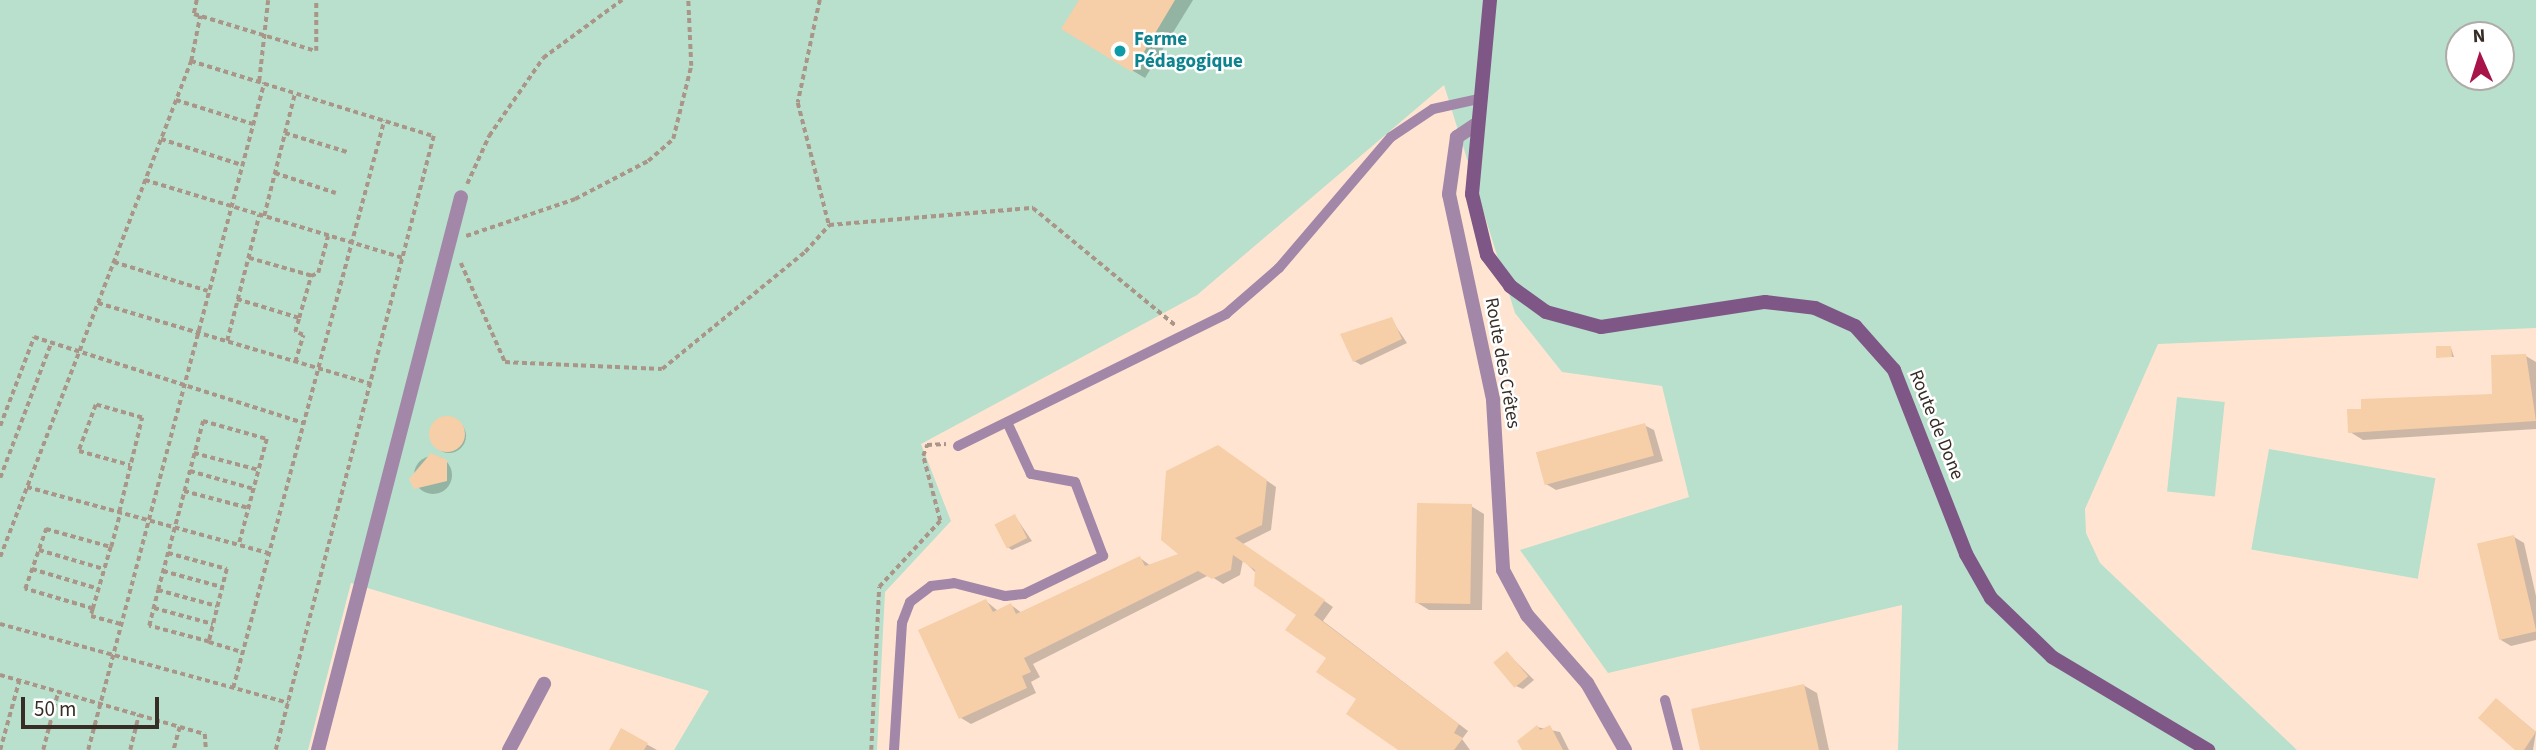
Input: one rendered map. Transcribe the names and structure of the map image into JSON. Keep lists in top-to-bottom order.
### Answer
{
  "streets": {
    "street": ["Route des Crêtes", "Route de Done"]
  },
  "crossings": [
    ["Route des Crêtes", "Route de Done"]
  ],
  "places": ["Ferme Pédagogique"],
  "scale_bar": "50 m",
  "north": "top"
}
